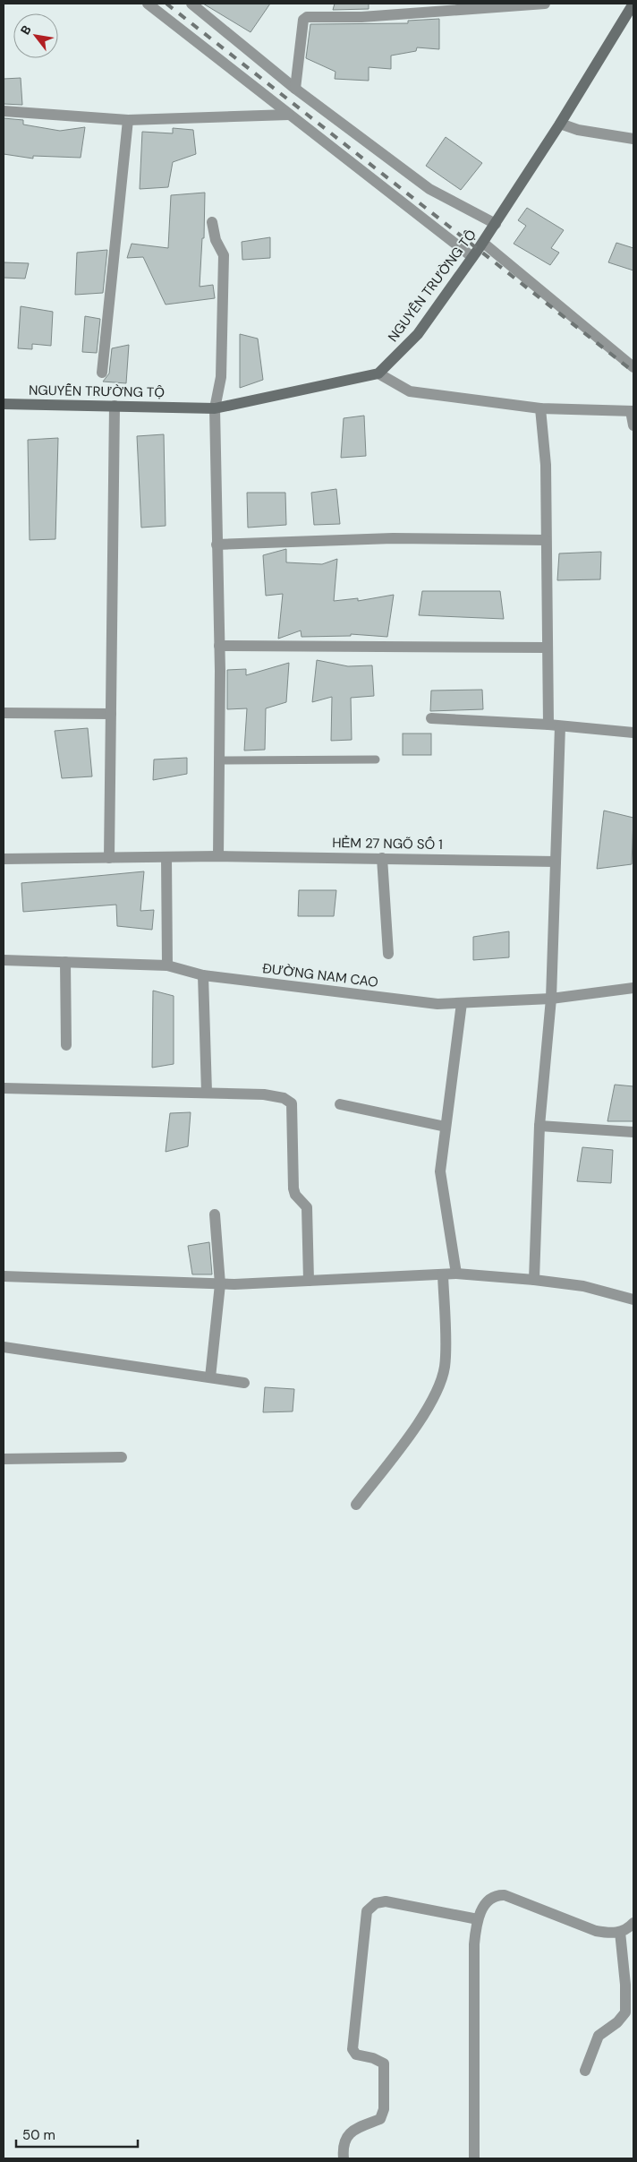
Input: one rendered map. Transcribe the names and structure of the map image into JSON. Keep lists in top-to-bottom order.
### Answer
{
  "streets": {
    "main road": ["NGUYỄN TRƯỜNG TỘ"],
    "street": ["HẺM 27 NGÕ SỐ 1", "ĐƯỜNG NAM CAO"]
  },
  "scale_bar": "50 m",
  "north": "top left"
}
